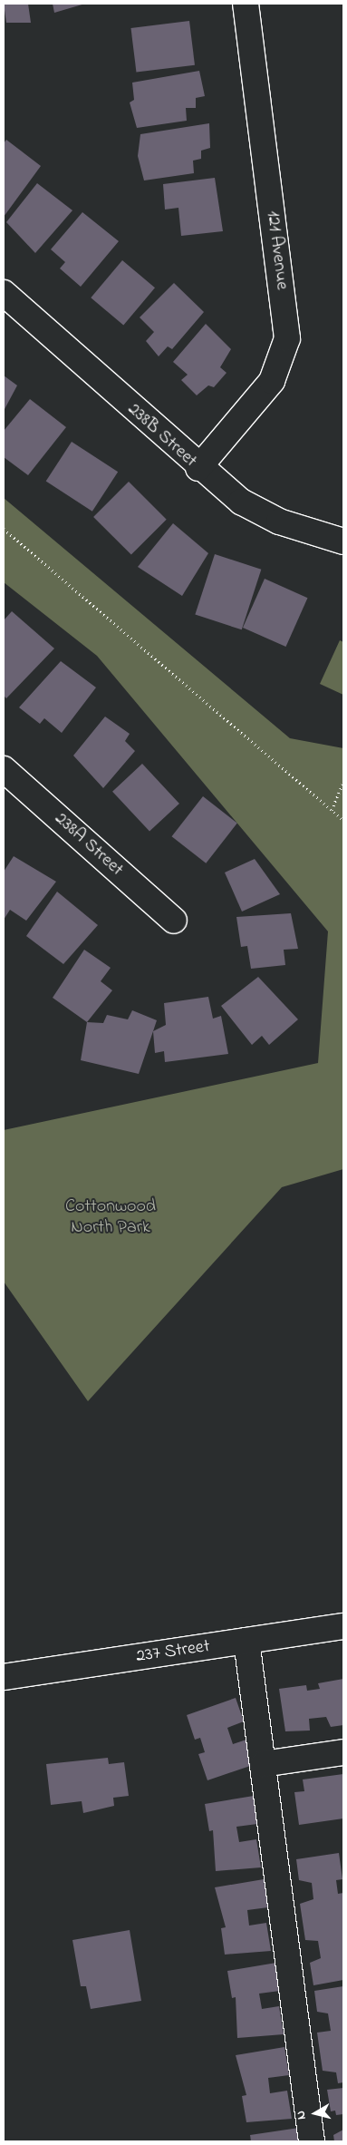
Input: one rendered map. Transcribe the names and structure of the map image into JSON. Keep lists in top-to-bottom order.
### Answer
{
  "streets": {
    "street": [
      "121 Avenue",
      "238B Street",
      "238A Street",
      "237 Street"
    ]
  },
  "crossings": [
    ["121 Avenue", "238B Street"]
  ],
  "parks": ["Cottonwood North Park"],
  "north": "left"
}
